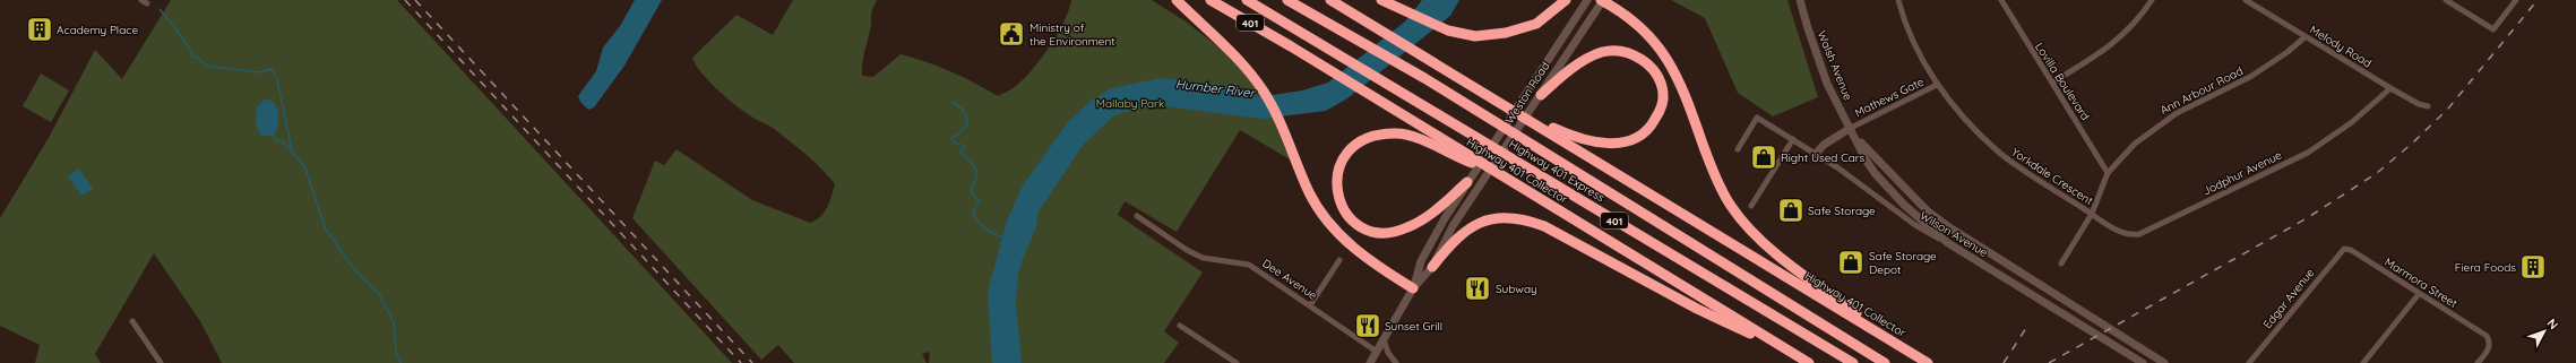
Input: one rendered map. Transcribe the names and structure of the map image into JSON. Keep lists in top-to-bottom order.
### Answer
{
  "streets": {
    "highway": ["401", "Highway 401 Collector", "Highway 401 Express"],
    "main road": ["Walsh Avenue", "Weston Road", "Wilson Avenue"],
    "street": [
      "Melody Road",
      "Lovilla Boulevard",
      "Ann Arbour Road",
      "Mathews Gate",
      "Jodphur Avenue",
      "Yorkdale Crescent",
      "Dee Avenue",
      "Marmora Street",
      "Edgar Avenue"
    ]
  },
  "crossings": [
    ["Melody Road", "Ann Arbour Road"],
    ["Melody Road", "Jodphur Avenue"],
    ["Walsh Avenue", "Mathews Gate"],
    ["Walsh Avenue", "Wilson Avenue"],
    ["Lovilla Boulevard", "Ann Arbour Road"],
    ["Ann Arbour Road", "Jodphur Avenue"],
    ["Ann Arbour Road", "Yorkdale Crescent"],
    ["Weston Road", "Dee Avenue"],
    ["Mathews Gate", "Yorkdale Crescent"],
    ["Jodphur Avenue", "Yorkdale Crescent"],
    ["Marmora Street", "Edgar Avenue"]
  ],
  "water": ["Humber River"],
  "parks": ["Mallaby Park"],
  "places": {
    "building": ["Academy Place", "Fiera Foods"],
    "public building": ["Ministry of the Environment"],
    "shop": ["Right Used Cars", "Safe Storage", "Safe Storage Depot"],
    "restaurant": ["Subway", "Sunset Grill"]
  },
  "north": "top right"
}
